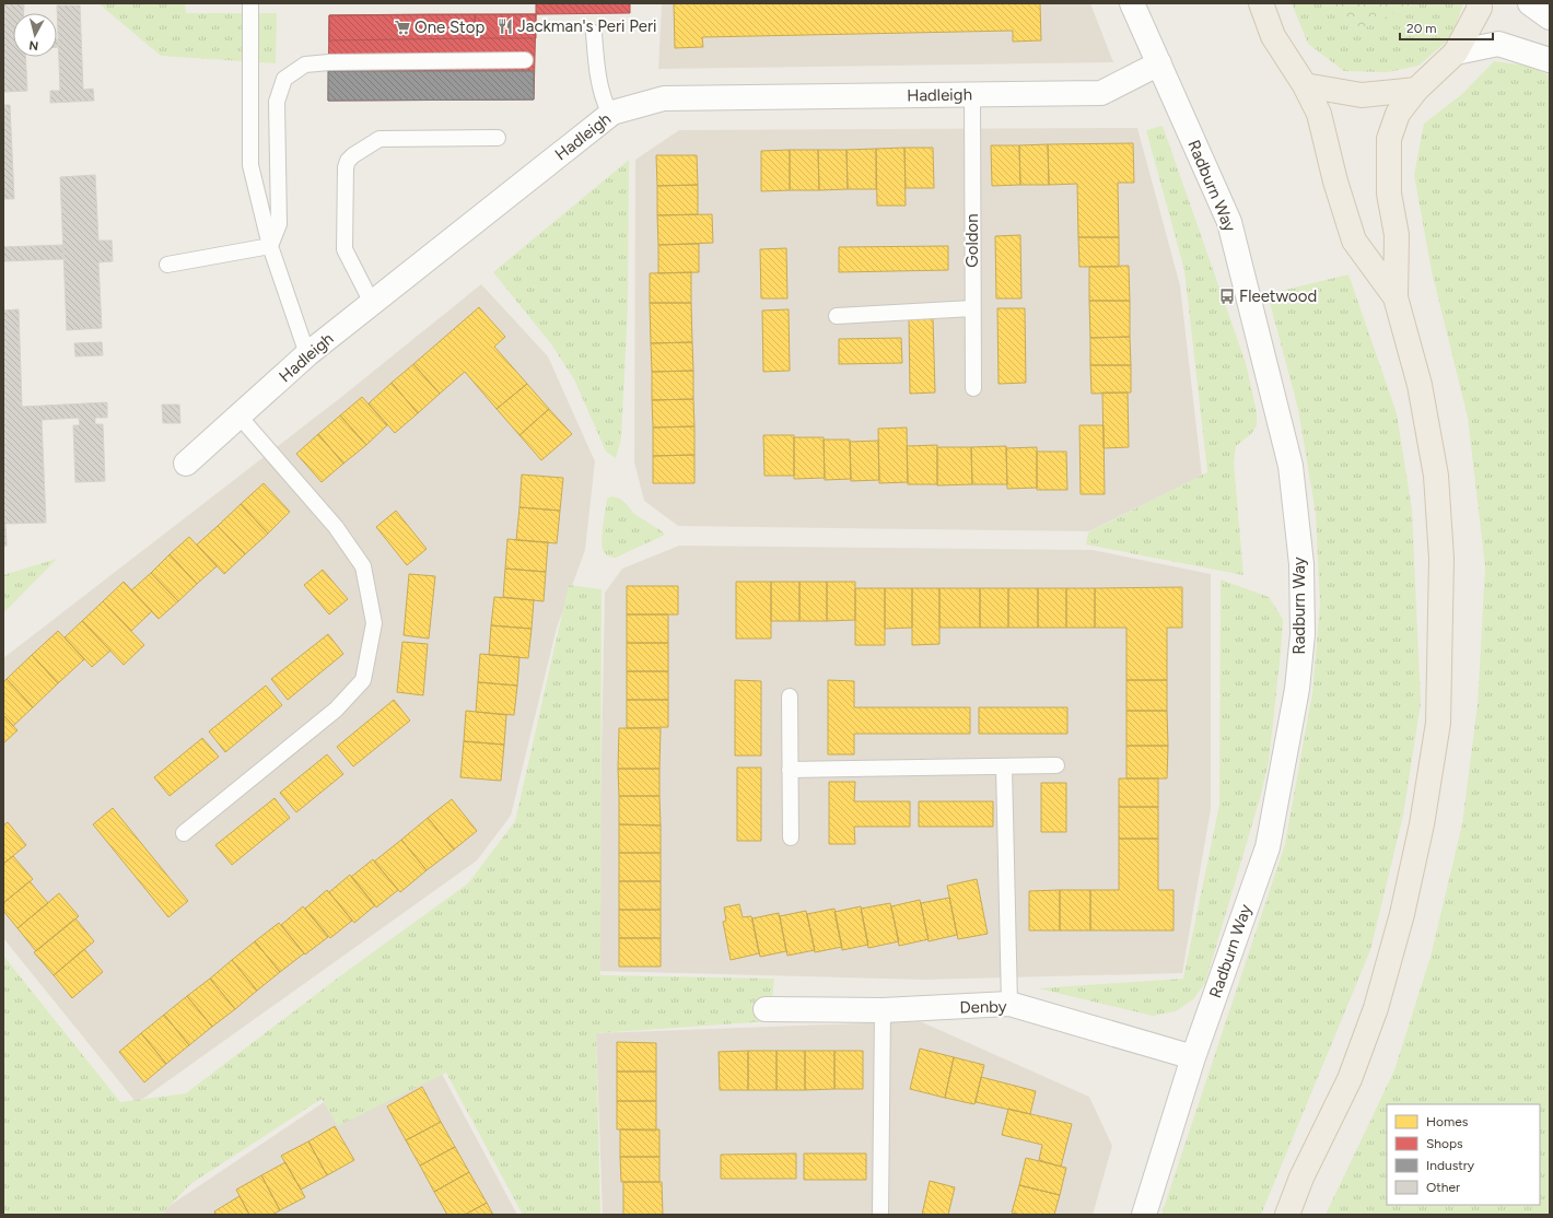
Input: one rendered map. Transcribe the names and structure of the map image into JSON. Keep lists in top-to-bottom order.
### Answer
{
  "streets": {
    "street": ["Hadleigh", "Radburn Way", "Denby"],
    "lane": ["Goldon"]
  },
  "crossings": [
    ["Hadleigh", "Radburn Way"],
    ["Hadleigh", "Goldon"],
    ["Radburn Way", "Denby"]
  ],
  "places": {
    "restaurant": ["Jackman's Peri Peri"],
    "supermarket": ["One Stop"],
    "bus stop": ["Fleetwood"]
  },
  "legend": [
    "Homes",
    "Shops",
    "Industry",
    "Other"
  ],
  "scale_bar": "20 m",
  "north": "bottom"
}
